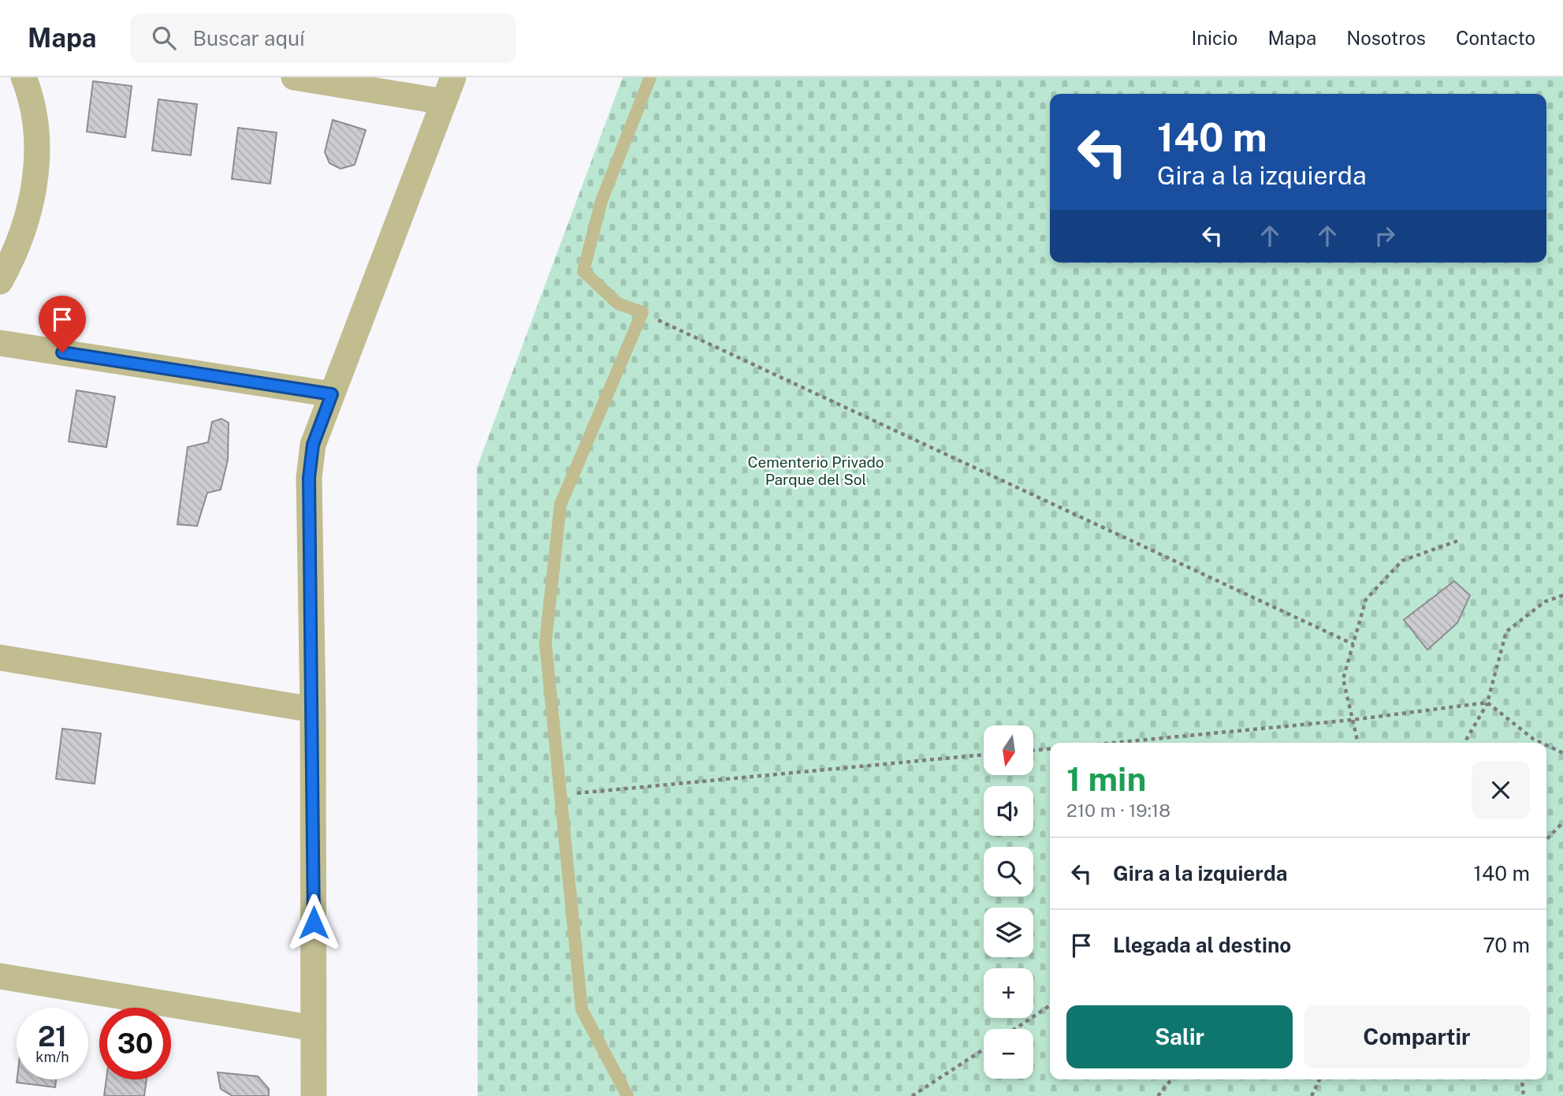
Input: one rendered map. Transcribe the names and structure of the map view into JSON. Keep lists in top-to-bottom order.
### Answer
{
  "parks": ["Cementerio Privado Parque del Sol"],
  "north": "bottom",
  "page": {
    "header": "Mapa",
    "search": "Buscar aquí",
    "nav": [
      "Inicio",
      "Mapa",
      "Nosotros",
      "Contacto"
    ],
    "turn": ["140 m", "Gira a la izquierda"],
    "map_buttons": ["+", "−"],
    "heading": ["1 min", "210 m · 19:18"],
    "list": [
      {
        "name": "Gira a la izquierda",
        "value": "140 m"
      },
      {
        "name": "Llegada al destino",
        "value": "70 m"
      }
    ],
    "buttons": ["Salir", "Compartir"],
    "speed": "21 km/h",
    "limit": "30"
  }
}
